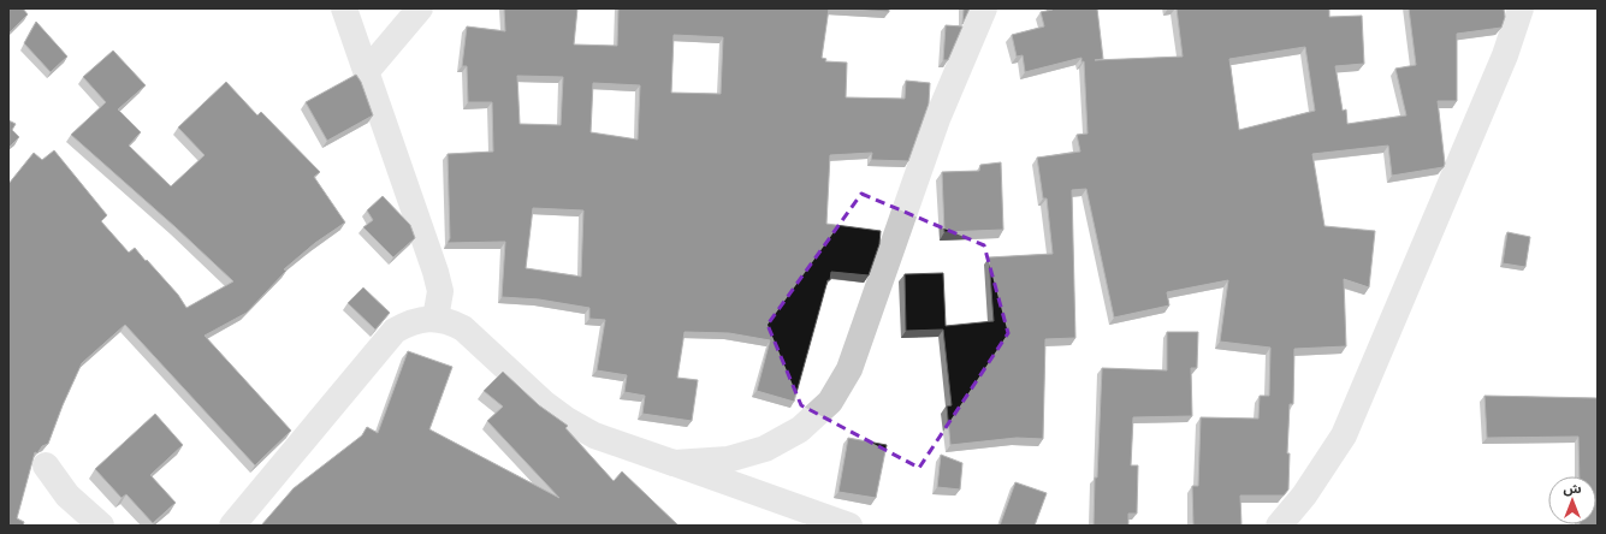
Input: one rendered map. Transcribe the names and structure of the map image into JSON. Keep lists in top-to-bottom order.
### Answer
{
  "north": "top"
}
